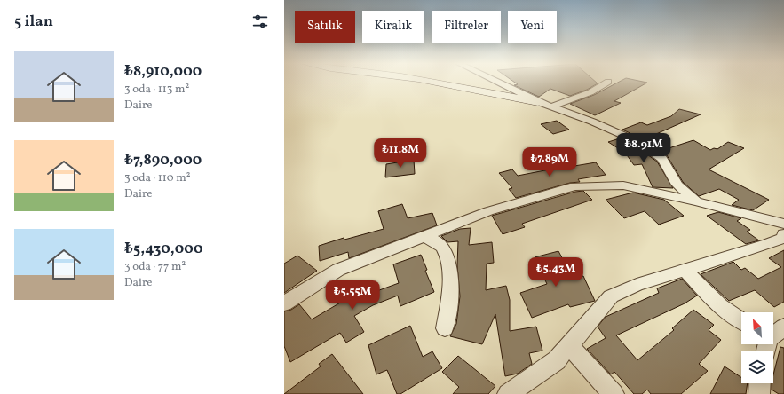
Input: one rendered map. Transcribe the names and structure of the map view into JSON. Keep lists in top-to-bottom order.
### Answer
{
  "north": "top left",
  "page": {
    "heading": "5 ilan",
    "chip": [
      "Satılık",
      "Kiralık",
      "Filtreler",
      "Yeni"
    ],
    "list": [
      {
        "name": "₺8,910,000",
        "note": "3 oda · 113 m² · Daire"
      },
      {
        "name": "₺7,890,000",
        "note": "3 oda · 110 m² · Daire"
      },
      {
        "name": "₺5,430,000",
        "note": "3 oda · 77 m² · Daire"
      }
    ],
    "price": [
      "₺8.91M",
      "₺11.8M",
      "₺7.89M",
      "₺5.43M",
      "₺5.55M"
    ]
  }
}
